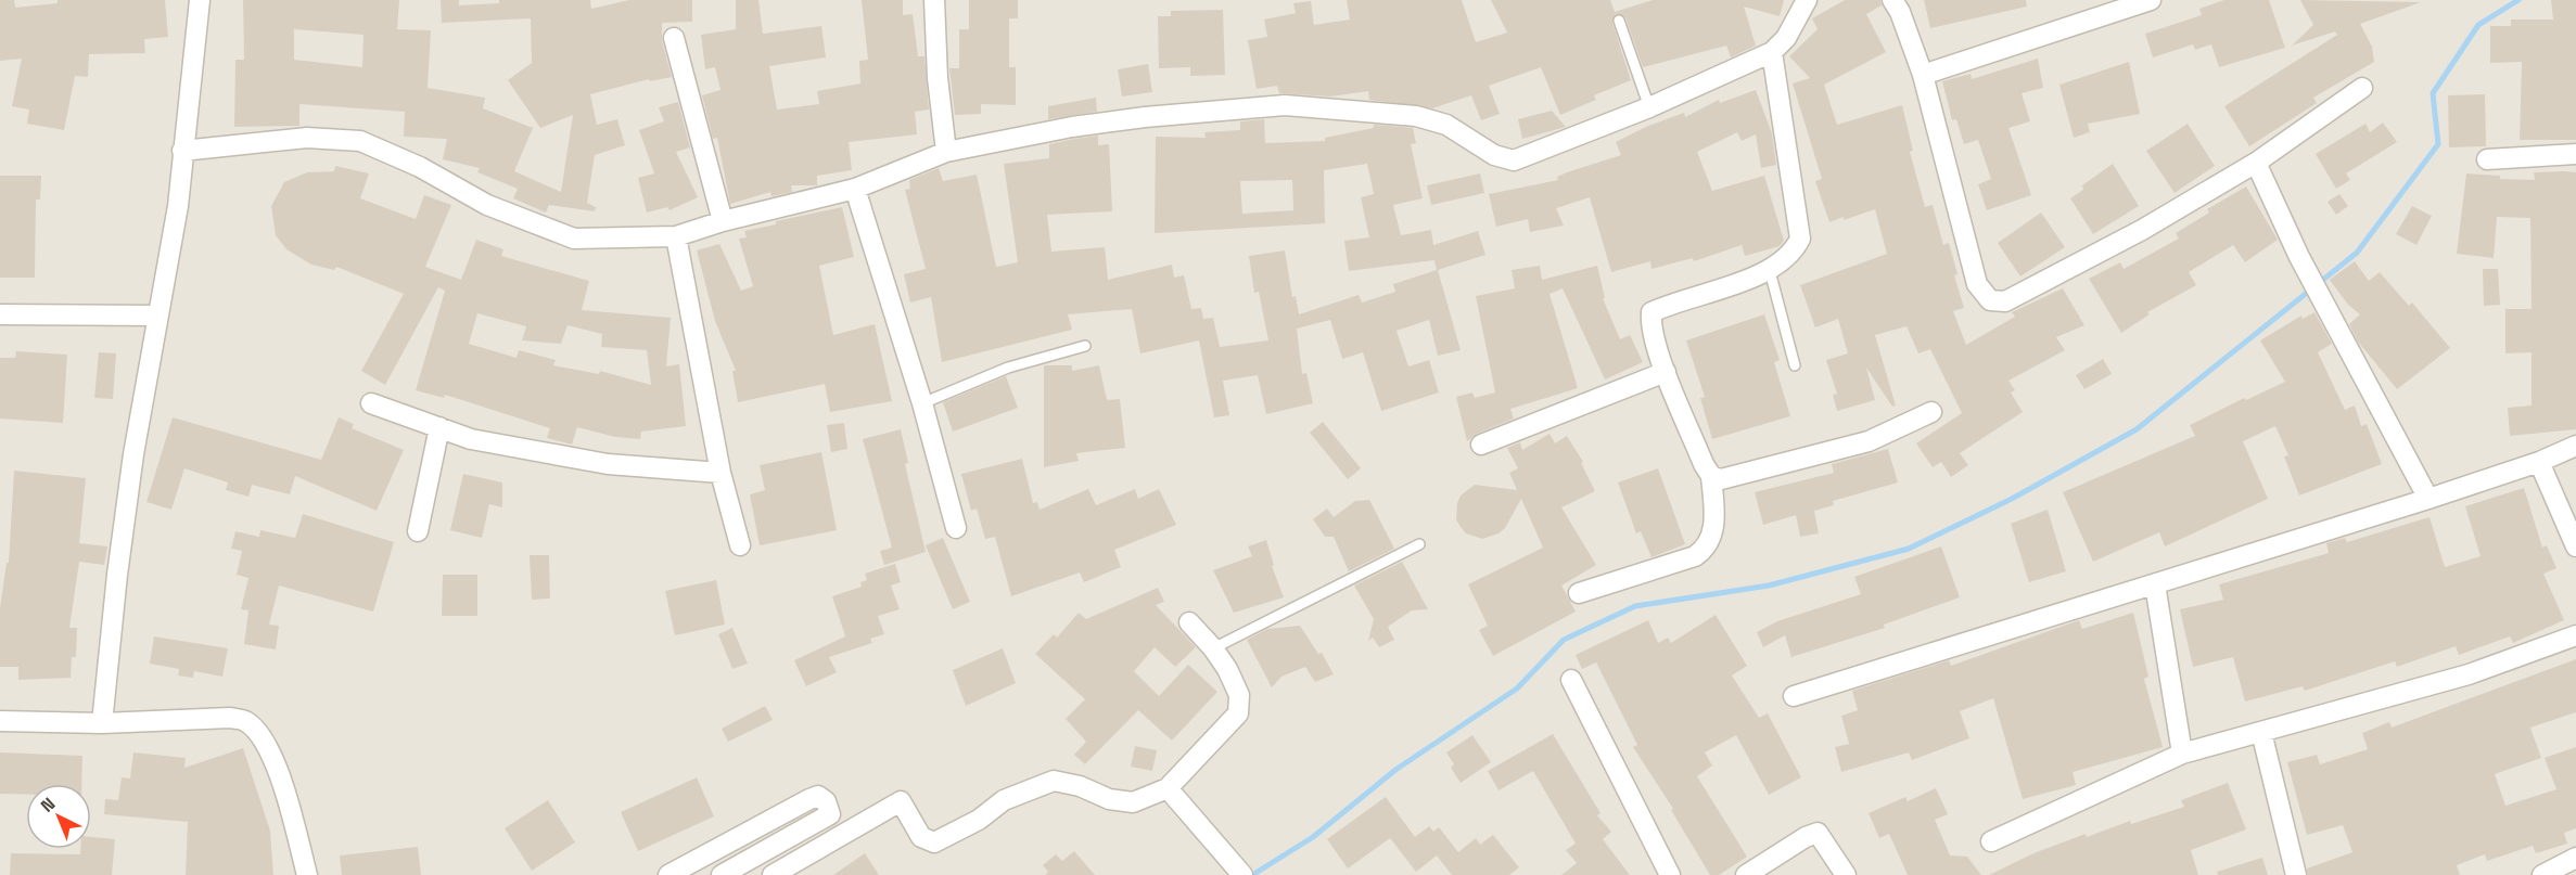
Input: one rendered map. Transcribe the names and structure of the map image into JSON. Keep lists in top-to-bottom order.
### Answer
{
  "north": "top left"
}
